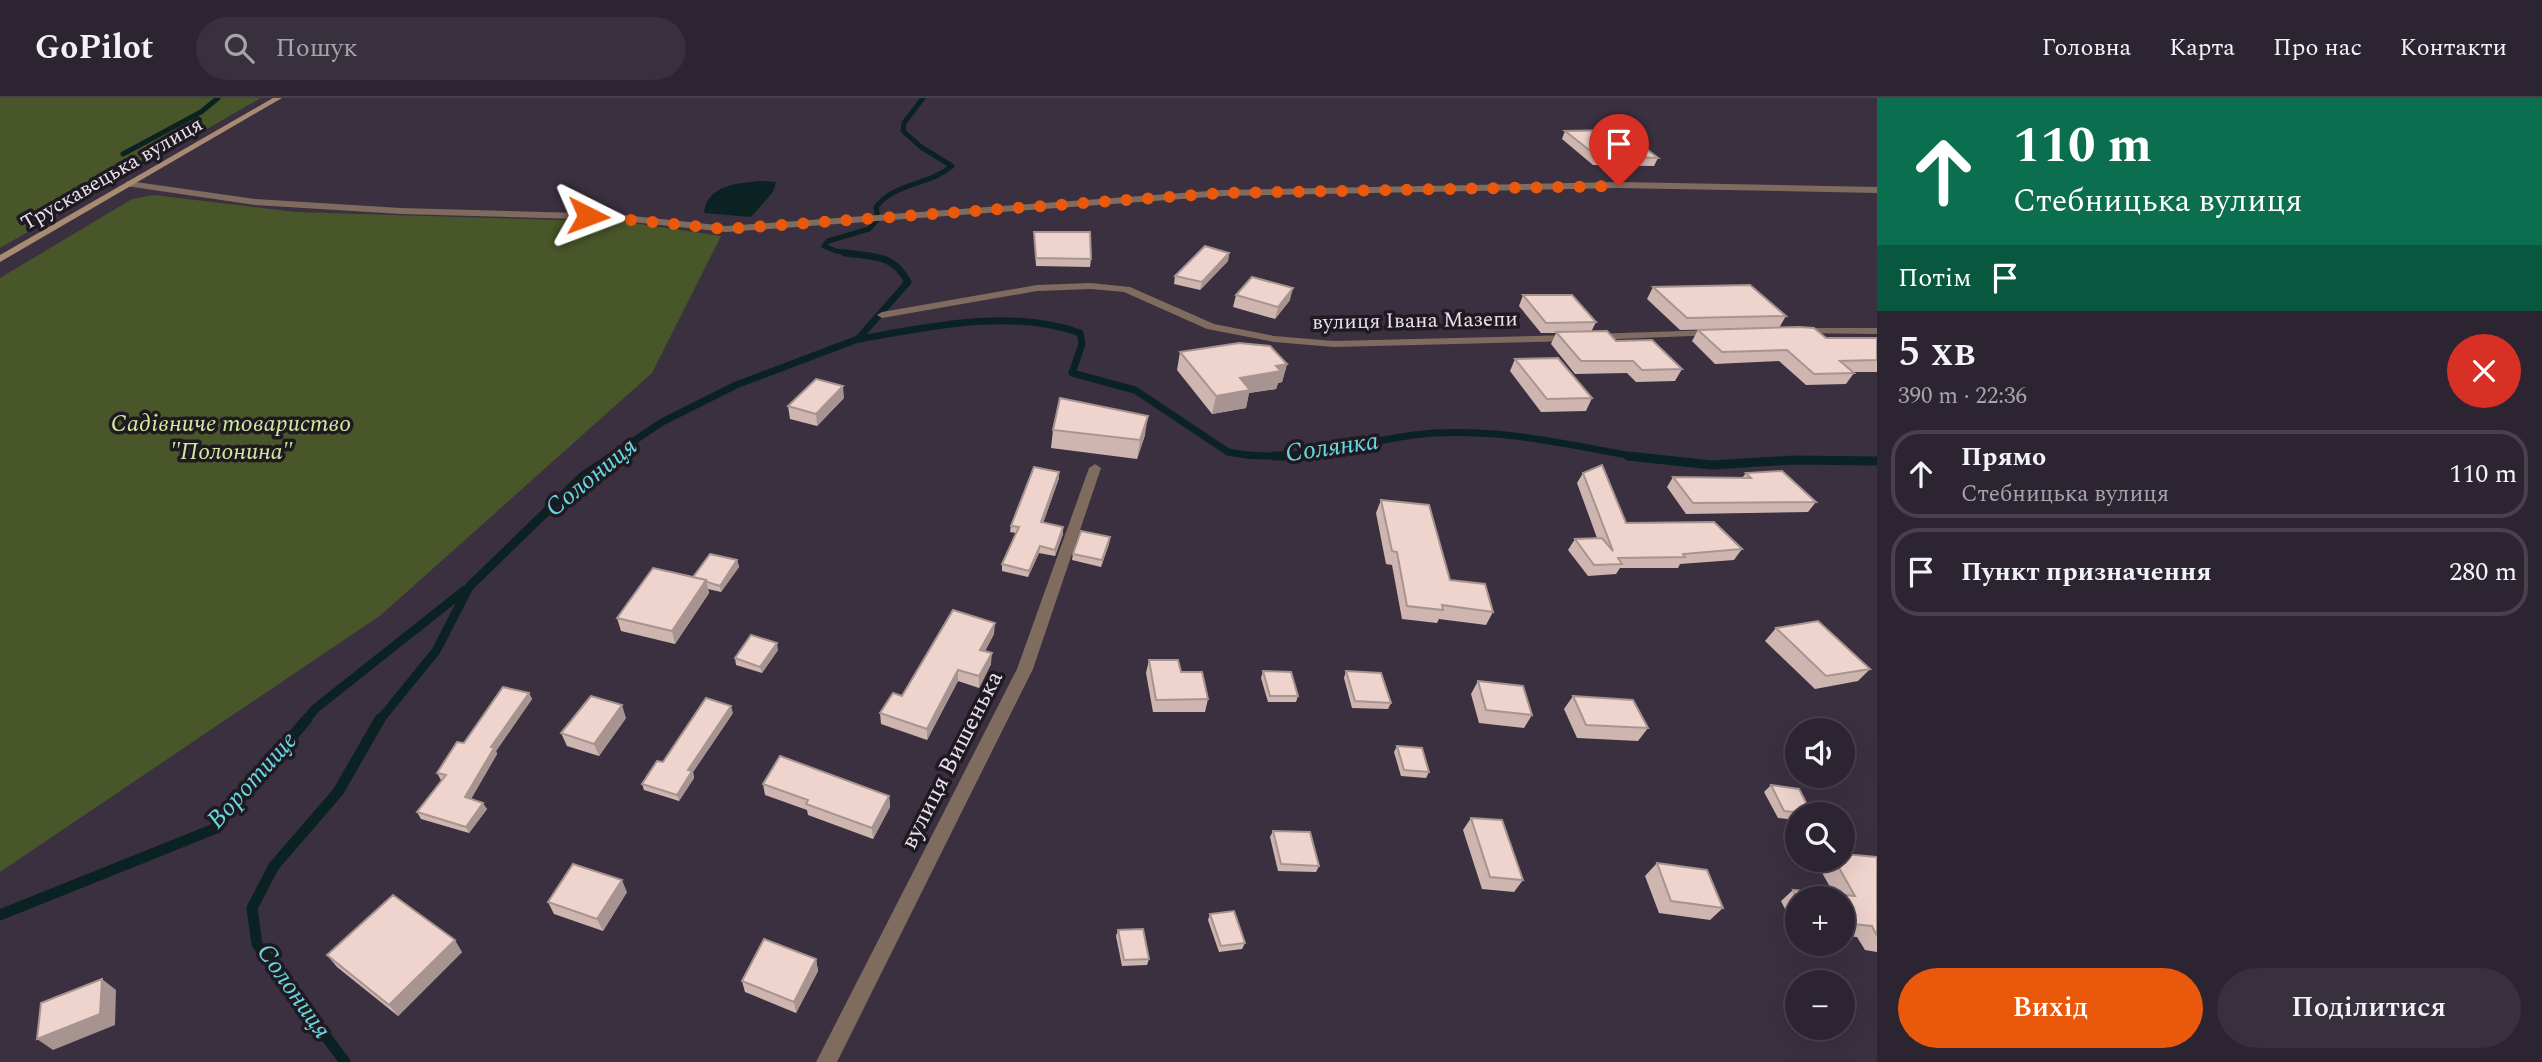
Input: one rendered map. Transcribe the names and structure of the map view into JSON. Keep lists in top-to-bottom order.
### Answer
{
  "streets": {
    "street": ["Трускавецька вулиця", "вулиця Івана Мазепи", "вулиця Вишенька"]
  },
  "water": ["Солянка", "Солониця", "Воротище"],
  "parks": ["Садівниче товариство \"Полонина\""],
  "page": {
    "header": "GoPilot",
    "search": "Пошук",
    "nav": [
      "Головна",
      "Карта",
      "Про нас",
      "Контакти"
    ],
    "turn": ["110 m", "Стебницька вулиця"],
    "then": "Потім",
    "heading": ["5 хв", "390 m · 22:36"],
    "list": [
      {
        "name": "Прямо",
        "note": "Стебницька вулиця",
        "value": "110 m"
      },
      {
        "name": "Пункт призначення",
        "value": "280 m"
      }
    ],
    "map_buttons": ["+", "−"],
    "buttons": ["Вихід", "Поділитися"]
  }
}
